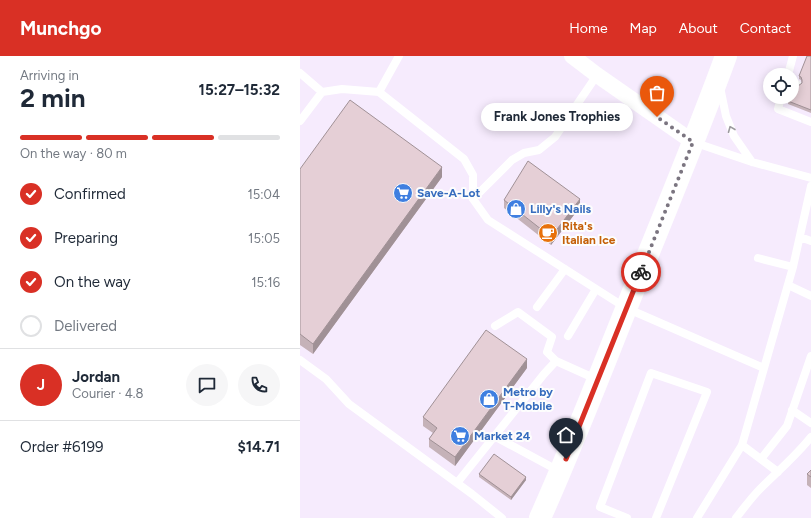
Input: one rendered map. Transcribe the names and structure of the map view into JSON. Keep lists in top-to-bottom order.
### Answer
{
  "places": {
    "other": ["Frank Jones Trophies"],
    "supermarket": ["Save-A-Lot", "Market 24"],
    "shop": ["Lilly's Nails", "Metro by T-Mobile"],
    "cafe": ["Rita's Italian Ice"]
  },
  "page": {
    "header": "Munchgo",
    "nav": [
      "Home",
      "Map",
      "About",
      "Contact"
    ],
    "heading": ["2 min", "Arriving in", "15:27–15:32"],
    "panel": [
      "Jordan",
      "Courier · 4.8",
      "Order #6199",
      "$14.71"
    ],
    "bubble": "Frank Jones Trophies",
    "bar": "On the way · 80 m",
    "list": [
      ["Confirmed", "15:04"],
      ["Preparing", "15:05"],
      ["On the way", "15:16"],
      "Delivered"
    ],
    "round": "J"
  }
}
